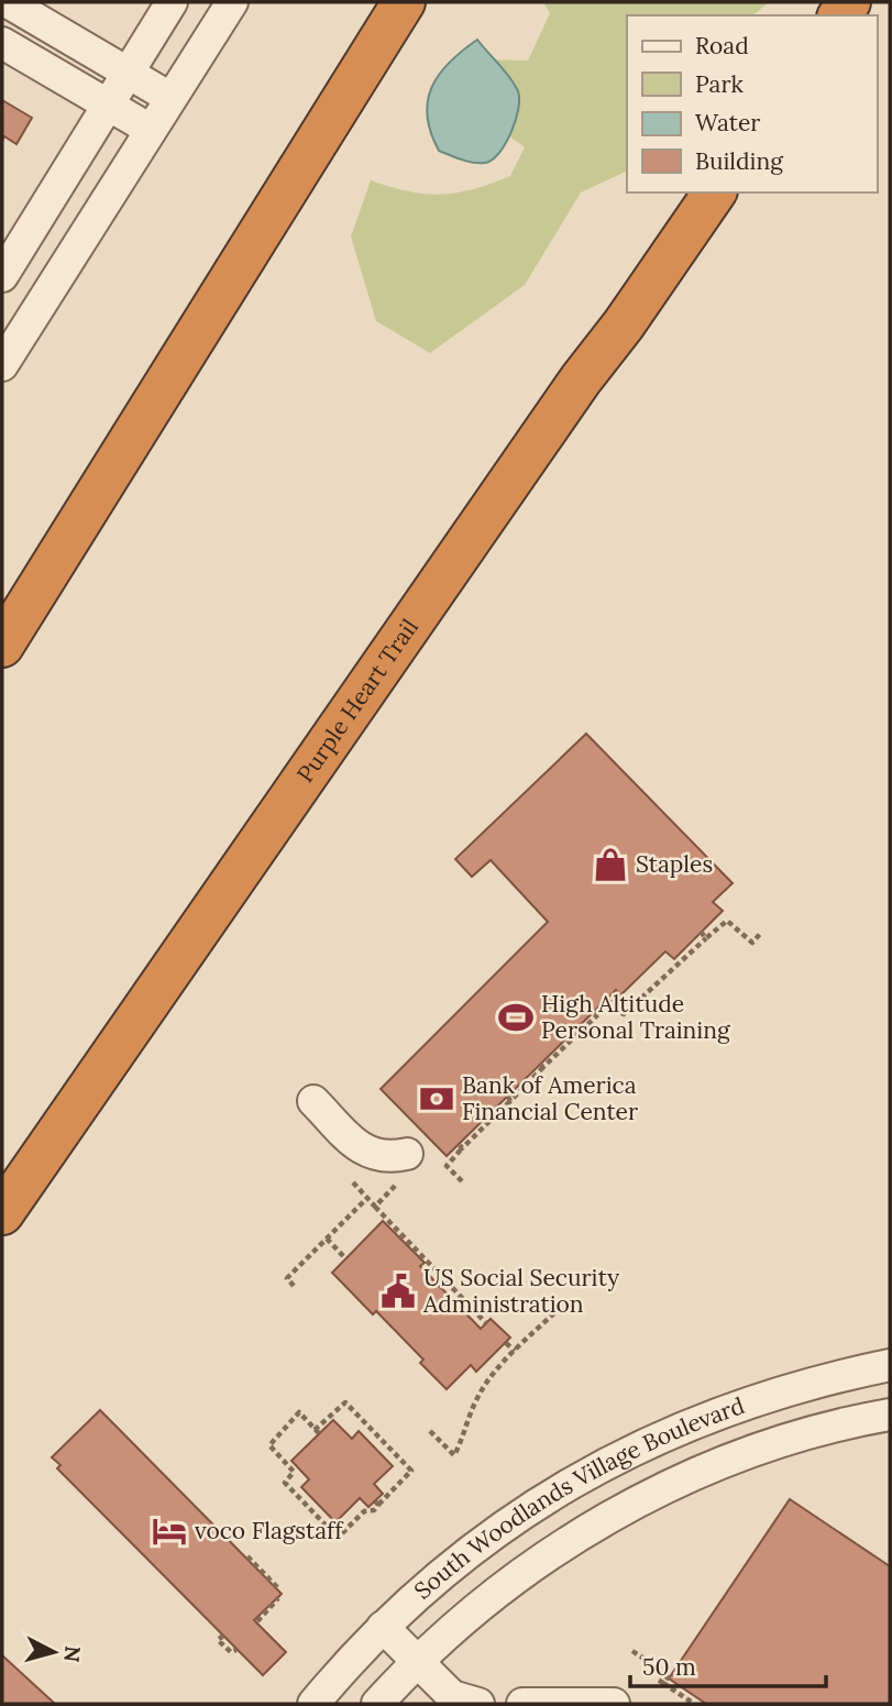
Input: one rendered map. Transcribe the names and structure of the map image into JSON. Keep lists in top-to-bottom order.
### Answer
{
  "streets": {
    "highway": ["Purple Heart Trail"],
    "street": ["South Woodlands Village Boulevard"]
  },
  "places": {
    "shop": ["Staples"],
    "sports": ["High Altitude Personal Training"],
    "bank": ["Bank of America Financial Center"],
    "public building": ["US Social Security Administration"],
    "hotel": ["voco Flagstaff"]
  },
  "legend": [
    "Road",
    "Park",
    "Water",
    "Building"
  ],
  "scale_bar": "50 m",
  "north": "right"
}
